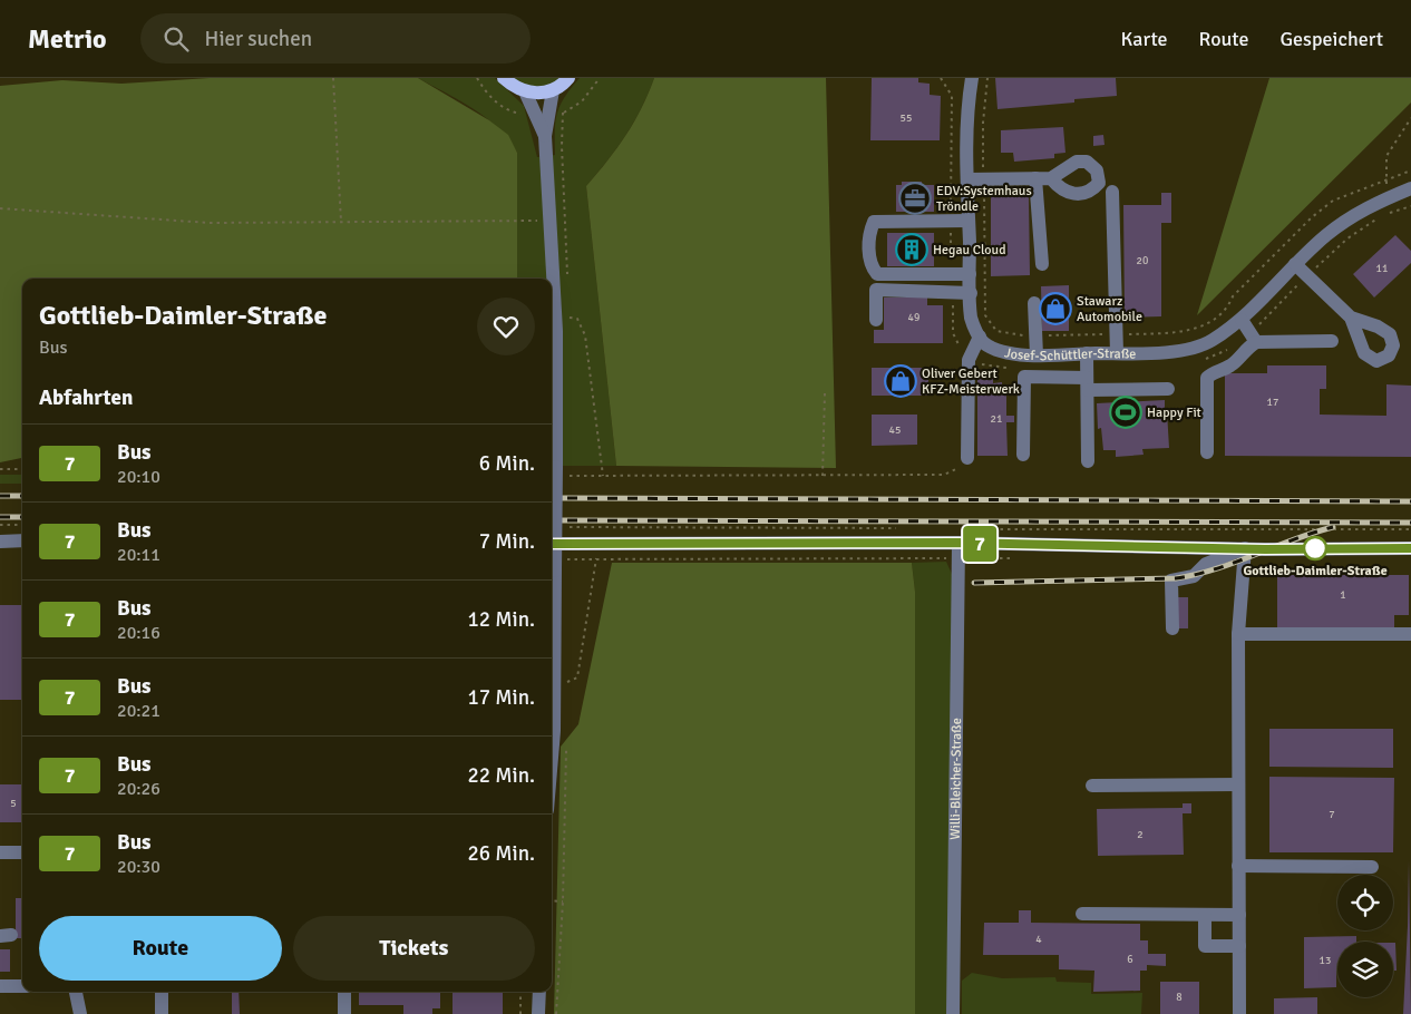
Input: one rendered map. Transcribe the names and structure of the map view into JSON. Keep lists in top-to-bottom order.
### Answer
{
  "streets": {
    "street": ["Josef-Schüttler-Straße", "Willi-Bleicher-Straße"]
  },
  "places": {
    "office": ["EDV:Systemhaus Tröndle"],
    "building": ["Hegau Cloud"],
    "shop": ["Stawarz Automobile", "Oliver Gebert KFZ-Meisterwerk"],
    "sports": ["Happy Fit"],
    "other": ["Gottlieb-Daimler-Straße"]
  },
  "lines": ["bus line 7"],
  "house_numbers": [
    "55",
    "20",
    "11",
    "49",
    "17",
    "21",
    "45",
    "1",
    "5",
    "7",
    "2",
    "4",
    "6",
    "13",
    "8"
  ],
  "page": {
    "header": "Metrio",
    "search": "Hier suchen",
    "nav": ["Karte", "Route", "Gespeichert"],
    "on_map": "7",
    "heading": [
      ["Gottlieb-Daimler-Straße", "Bus"],
      "Abfahrten"
    ],
    "list": [
      {
        "mark": "7",
        "name": "Bus",
        "note": "20:10",
        "value": "6 Min."
      },
      {
        "mark": "7",
        "name": "Bus",
        "note": "20:11",
        "value": "7 Min."
      },
      {
        "mark": "7",
        "name": "Bus",
        "note": "20:16",
        "value": "12 Min."
      },
      {
        "mark": "7",
        "name": "Bus",
        "note": "20:21",
        "value": "17 Min."
      },
      {
        "mark": "7",
        "name": "Bus",
        "note": "20:26",
        "value": "22 Min."
      },
      {
        "mark": "7",
        "name": "Bus",
        "note": "20:30",
        "value": "26 Min."
      }
    ],
    "buttons": ["Route", "Tickets"]
  }
}
